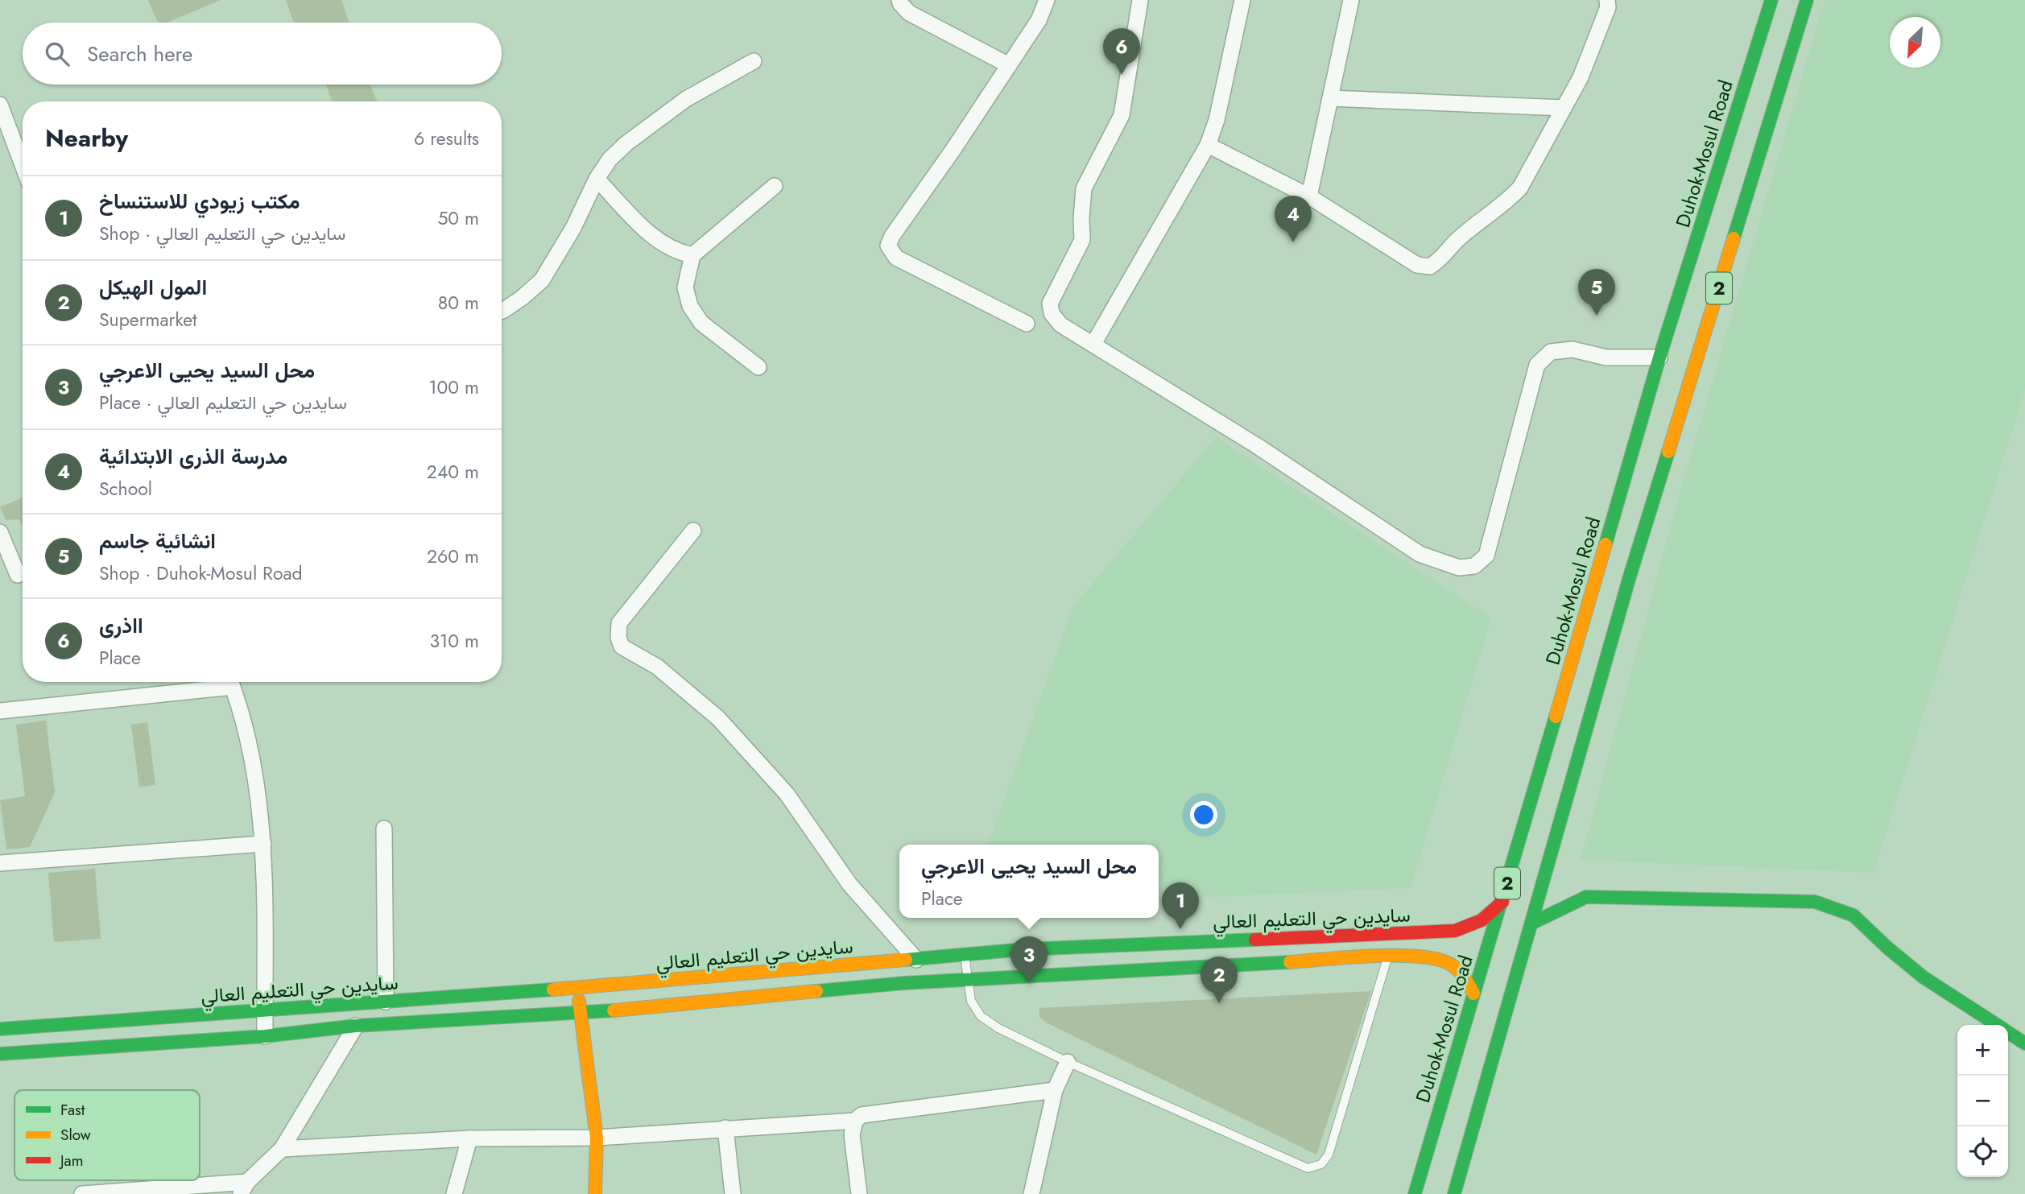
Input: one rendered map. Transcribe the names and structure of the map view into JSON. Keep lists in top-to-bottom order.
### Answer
{
  "streets": {
    "main road": ["Duhok-Mosul Road", "2", "سايدين حي التعليم العالي"]
  },
  "crossings": [
    ["Duhok-Mosul Road", "سايدين حي التعليم العالي"]
  ],
  "legend": ["Fast", "Slow", "Jam"],
  "north": "bottom left",
  "page": {
    "search": "Search here",
    "pins": [
      "6",
      "4",
      "5",
      "1",
      "3",
      "2"
    ],
    "heading": ["Nearby", "6 results"],
    "list": [
      {
        "mark": "1",
        "name": "مكتب زيودي للاستنساخ",
        "note": "Shop · سايدين حي التعليم العالي",
        "value": "50 m"
      },
      {
        "mark": "2",
        "name": "المول الهيكل",
        "note": "Supermarket",
        "value": "80 m"
      },
      {
        "mark": "3",
        "name": "محل السيد يحيى الاعرجي",
        "note": "Place · سايدين حي التعليم العالي",
        "value": "100 m"
      },
      {
        "mark": "4",
        "name": "مدرسة الذرى الابتدائية",
        "note": "School",
        "value": "240 m"
      },
      {
        "mark": "5",
        "name": "انشائية جاسم",
        "note": "Shop · Duhok-Mosul Road",
        "value": "260 m"
      },
      {
        "mark": "6",
        "name": "ااذرى",
        "note": "Place",
        "value": "310 m"
      }
    ],
    "popup": ["محل السيد يحيى الاعرجي", "Place"],
    "map_buttons": ["+", "−"]
  }
}
